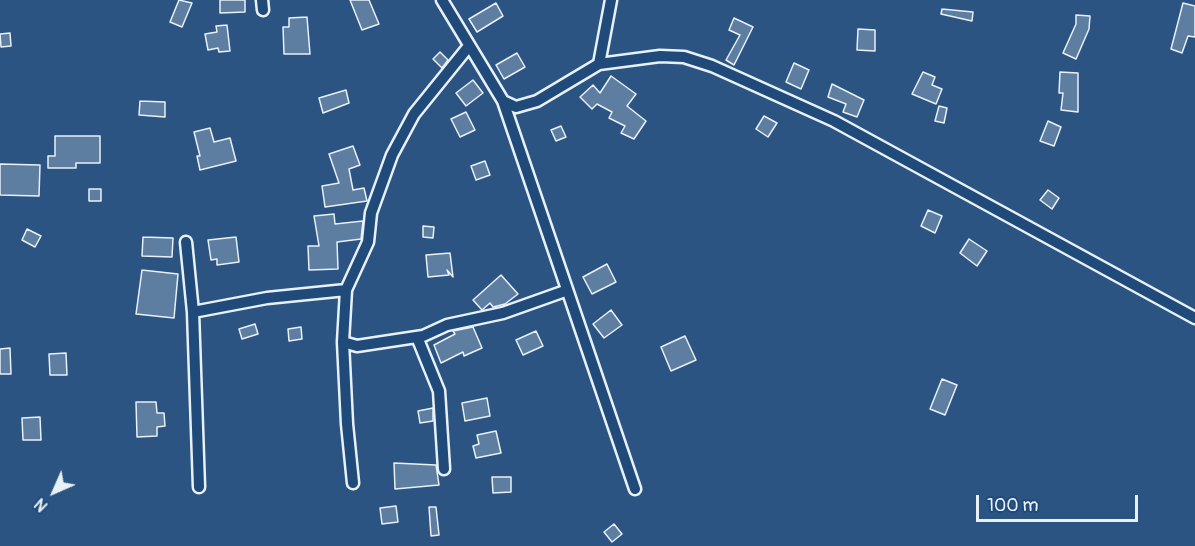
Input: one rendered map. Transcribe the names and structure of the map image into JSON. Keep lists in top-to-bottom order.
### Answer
{
  "scale_bar": "100 m",
  "north": "bottom left"
}
